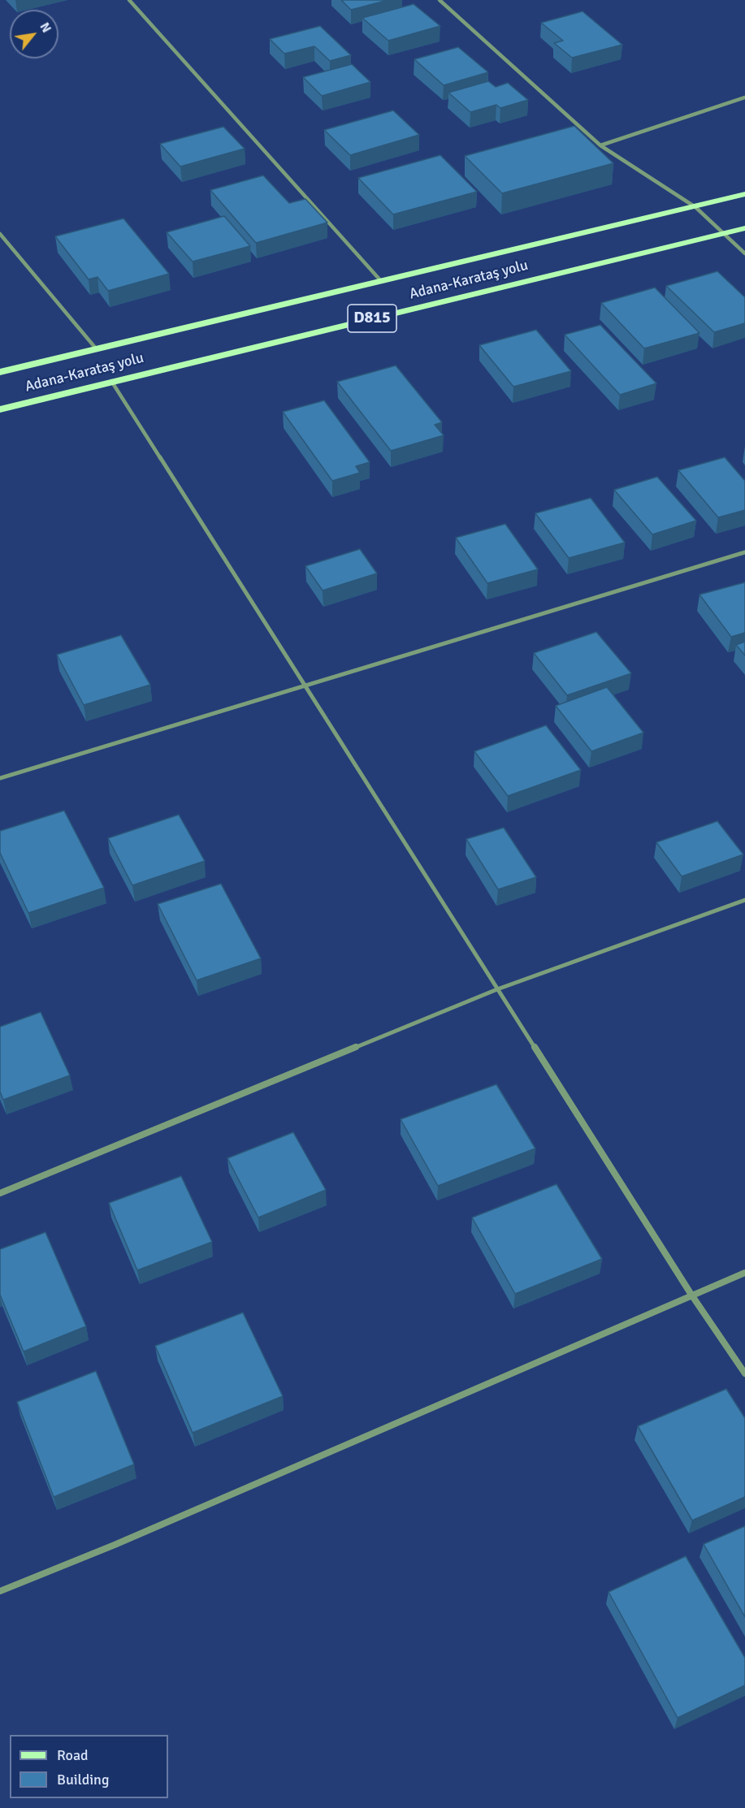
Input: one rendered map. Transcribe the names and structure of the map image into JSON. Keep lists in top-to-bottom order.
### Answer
{
  "streets": {
    "main road": ["Adana-Karataş yolu", "D815"]
  },
  "legend": ["Road", "Building"],
  "north": "top right"
}
